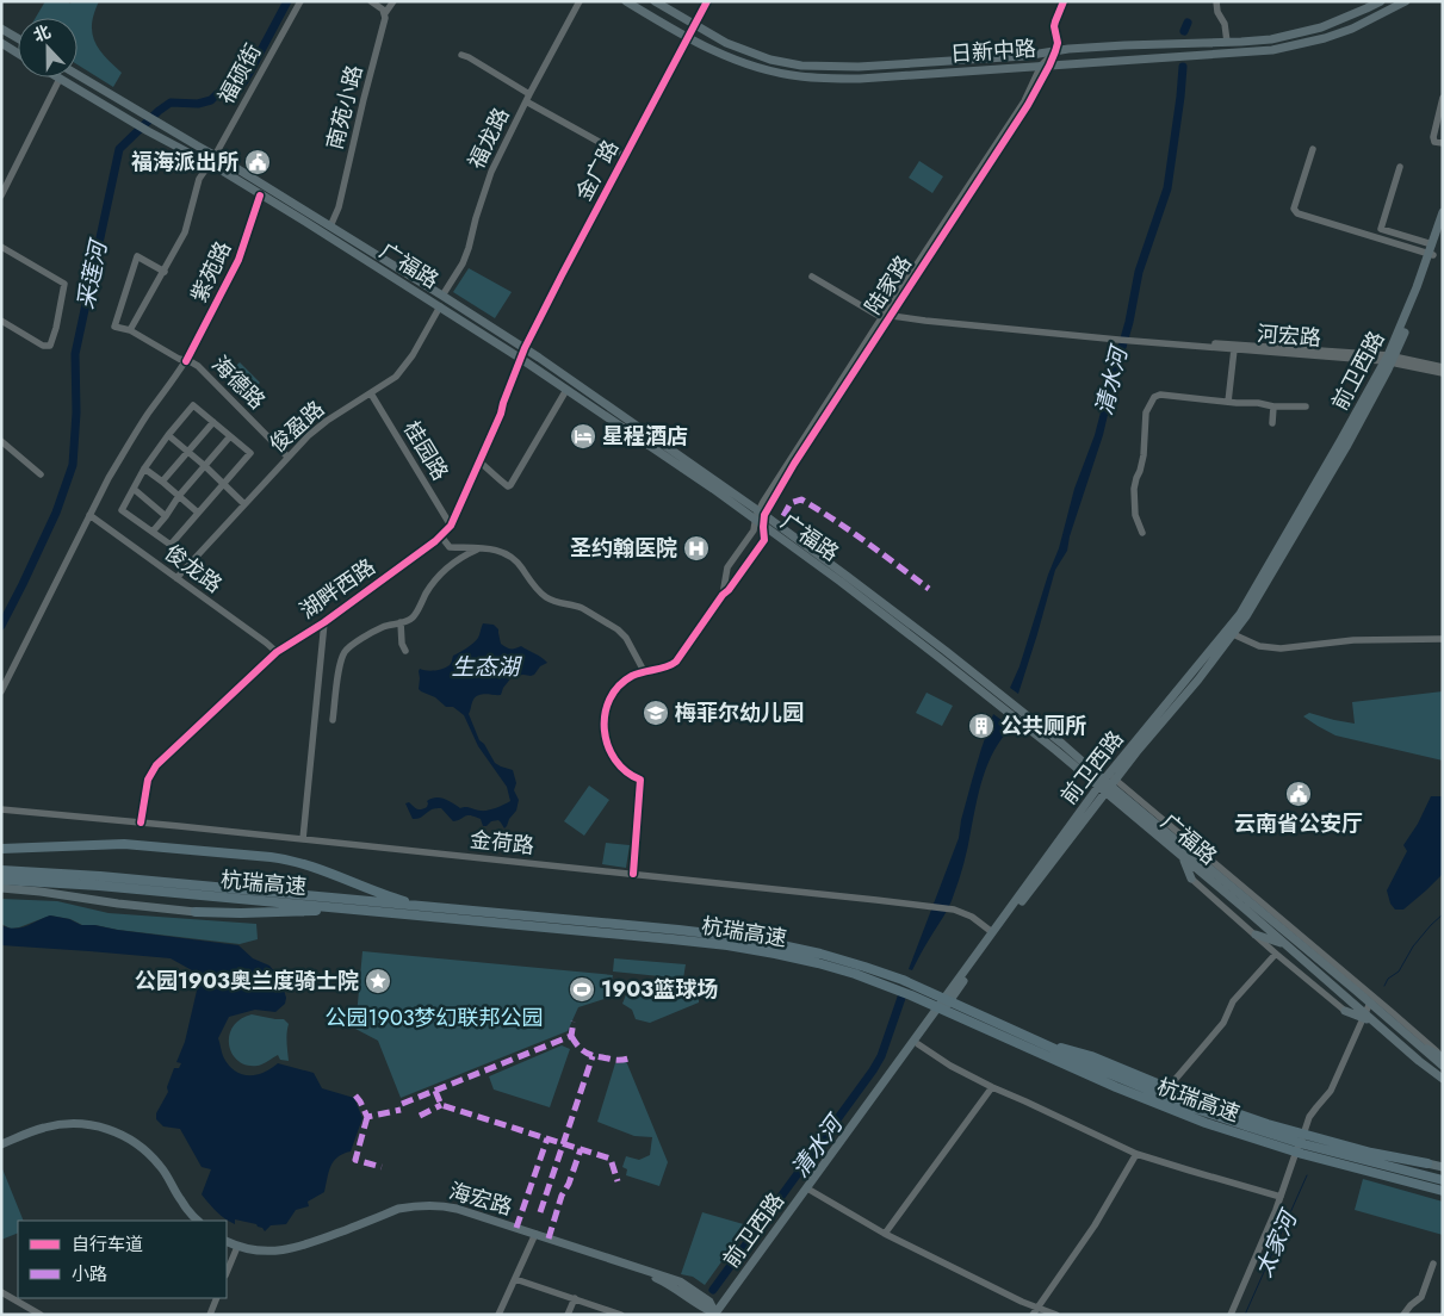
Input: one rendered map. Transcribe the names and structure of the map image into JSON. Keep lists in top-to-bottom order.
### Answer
{
  "streets": {
    "highway": ["杭瑞高速"],
    "main road": [
      "日新中路",
      "广福路",
      "前卫西路",
      "海宏路"
    ],
    "street": [
      "福硕街",
      "南苑小路",
      "福龙路",
      "金广路",
      "紫苑路",
      "陆家路",
      "河宏路",
      "海德路",
      "俊盈路",
      "桂园路",
      "俊龙路",
      "湖畔西路",
      "金荷路"
    ]
  },
  "crossings": [
    ["日新中路", "金广路"],
    ["日新中路", "陆家路"],
    ["福硕街", "广福路"],
    ["福硕街", "海德路"],
    ["南苑小路", "广福路"],
    ["福龙路", "广福路"],
    ["金广路", "广福路"],
    ["金广路", "湖畔西路"],
    ["广福路", "紫苑路"],
    ["广福路", "陆家路"],
    ["广福路", "前卫西路"],
    ["广福路", "俊盈路"],
    ["广福路", "湖畔西路"],
    ["紫苑路", "海德路"],
    ["紫苑路", "俊龙路"],
    ["陆家路", "金荷路"],
    ["河宏路", "前卫西路"],
    ["前卫西路", "金荷路"],
    ["前卫西路", "海宏路"],
    ["海德路", "俊盈路"],
    ["俊盈路", "桂园路"],
    ["俊盈路", "俊龙路"],
    ["桂园路", "湖畔西路"],
    ["俊龙路", "湖畔西路"],
    ["湖畔西路", "金荷路"]
  ],
  "water": [
    "采莲河",
    "清水河",
    "生态湖",
    "太家河"
  ],
  "parks": ["公园1903梦幻联邦公园"],
  "places": {
    "public building": ["福海派出所", "云南省公安厅"],
    "hotel": ["星程酒店"],
    "hospital": ["圣约翰医院"],
    "school or university": ["梅菲尔幼儿园"],
    "building": ["公共厕所"],
    "place": ["公园1903奥兰度骑士院"],
    "sports": ["1903篮球场"]
  },
  "legend": ["自行车道", "小路"],
  "north": "top"
}
